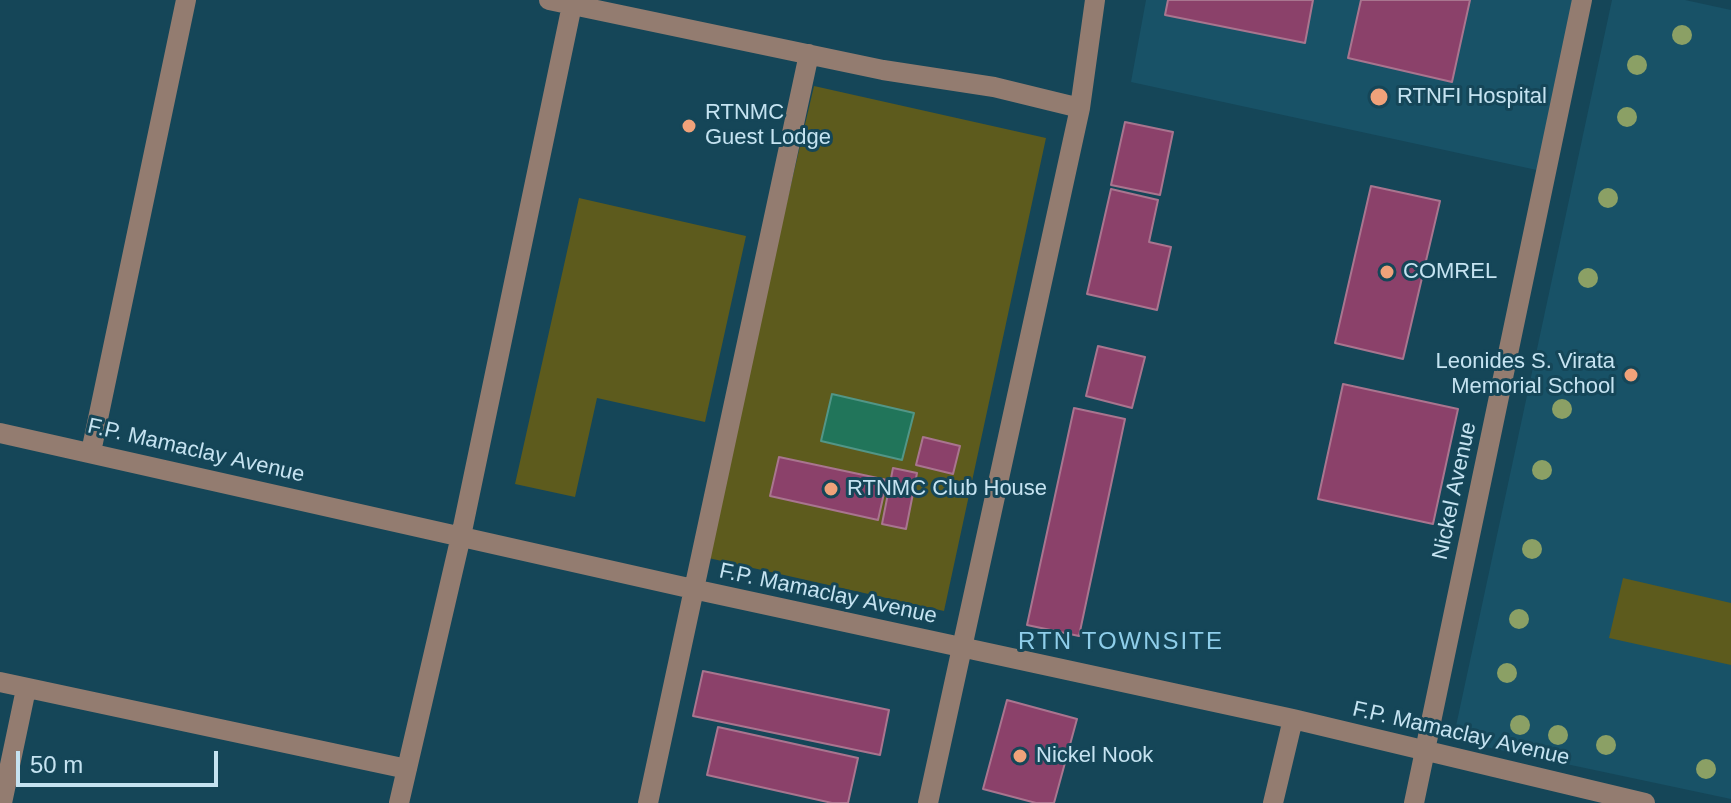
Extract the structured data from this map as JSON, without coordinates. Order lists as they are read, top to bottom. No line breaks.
{"streets":{"street":["F.P. Mamaclay Avenue","Nickel Avenue"]},"crossings":[["F.P. Mamaclay Avenue","Nickel Avenue"]],"districts":["RTN TOWNSITE"],"places":["RTNFI Hospital","RTNMC Guest Lodge","COMREL","Leonides S. Virata Memorial School","RTNMC Club House","Nickel Nook"],"scale_bar":"50 m"}
